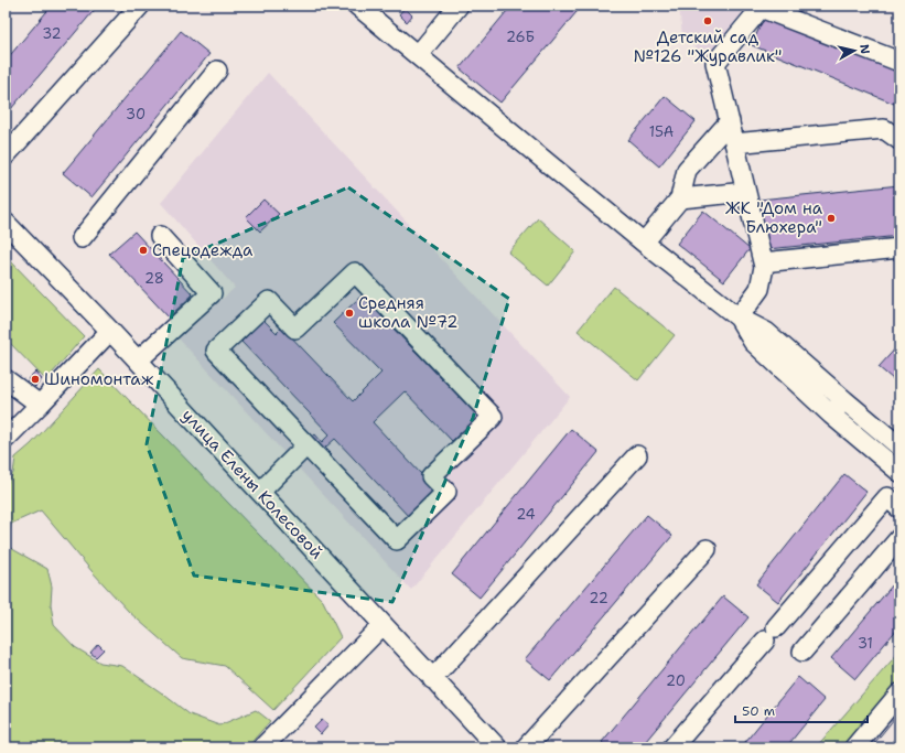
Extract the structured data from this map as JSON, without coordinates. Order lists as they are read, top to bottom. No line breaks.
{"streets":{"street":["улица Елены Колесовой"]},"places":["Детский сад №126 \"Журавлик\"","ЖК \"Дом на Блюхера\"","Спецодежда","Средняя школа №72","Шиномонтаж"],"house_numbers":["32","26Б","30","15А","28","24","22","31","20"],"scale_bar":"50 m","north":"right"}
